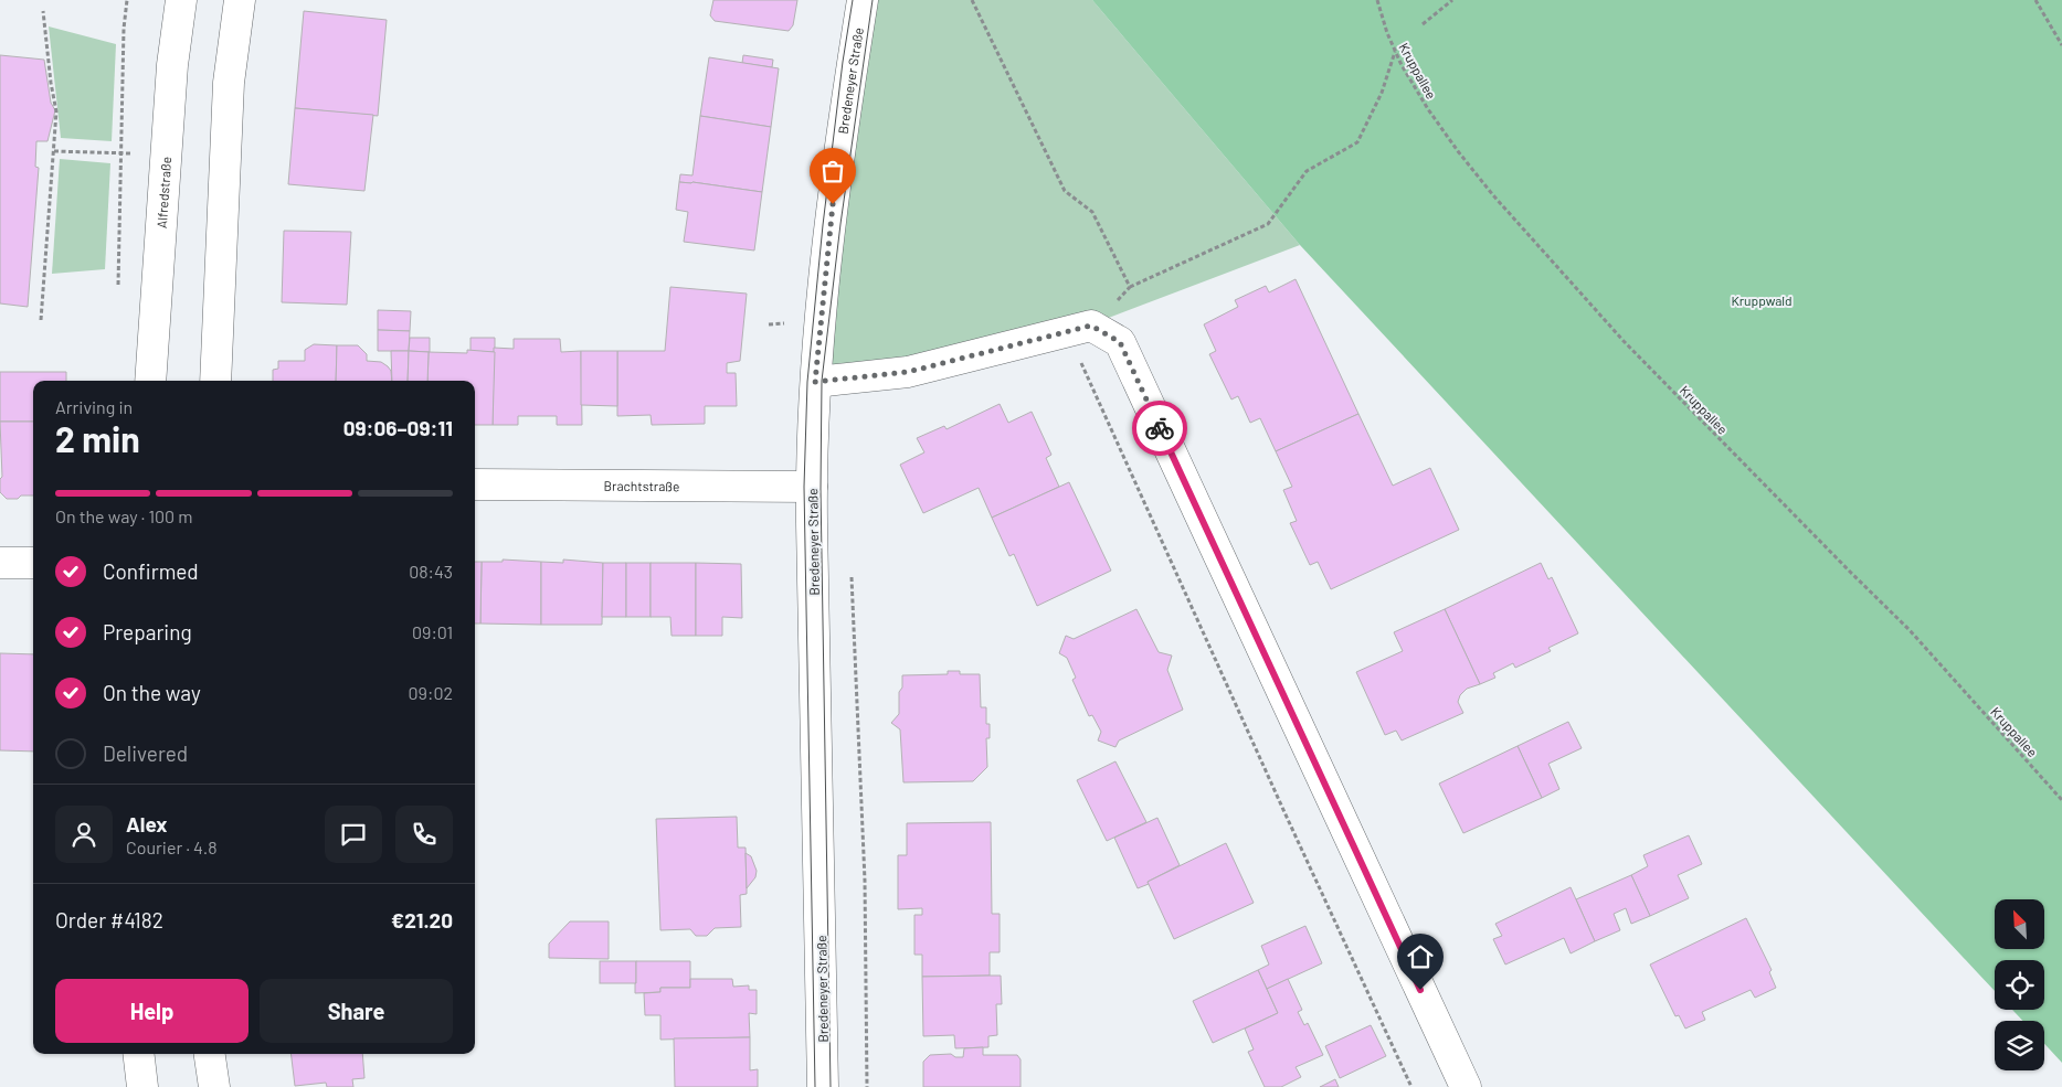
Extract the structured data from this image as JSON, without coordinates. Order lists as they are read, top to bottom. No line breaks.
{"streets":{"street":["Bredeneyer Straße","Alfredstraße","Brachtstraße"],"path":["Kruppallee"]},"crossings":[["Bredeneyer Straße","Brachtstraße"]],"parks":["Kruppwald"],"north":"top left","page":{"heading":["2 min","Arriving in","09:06–09:11"],"panel":["Alex","Courier · 4.8","Order #4182","€21.20"],"bar":"On the way · 100 m","list":[["Confirmed","08:43"],["Preparing","09:01"],["On the way","09:02"],"Delivered"],"buttons":["Help","Share"]}}
